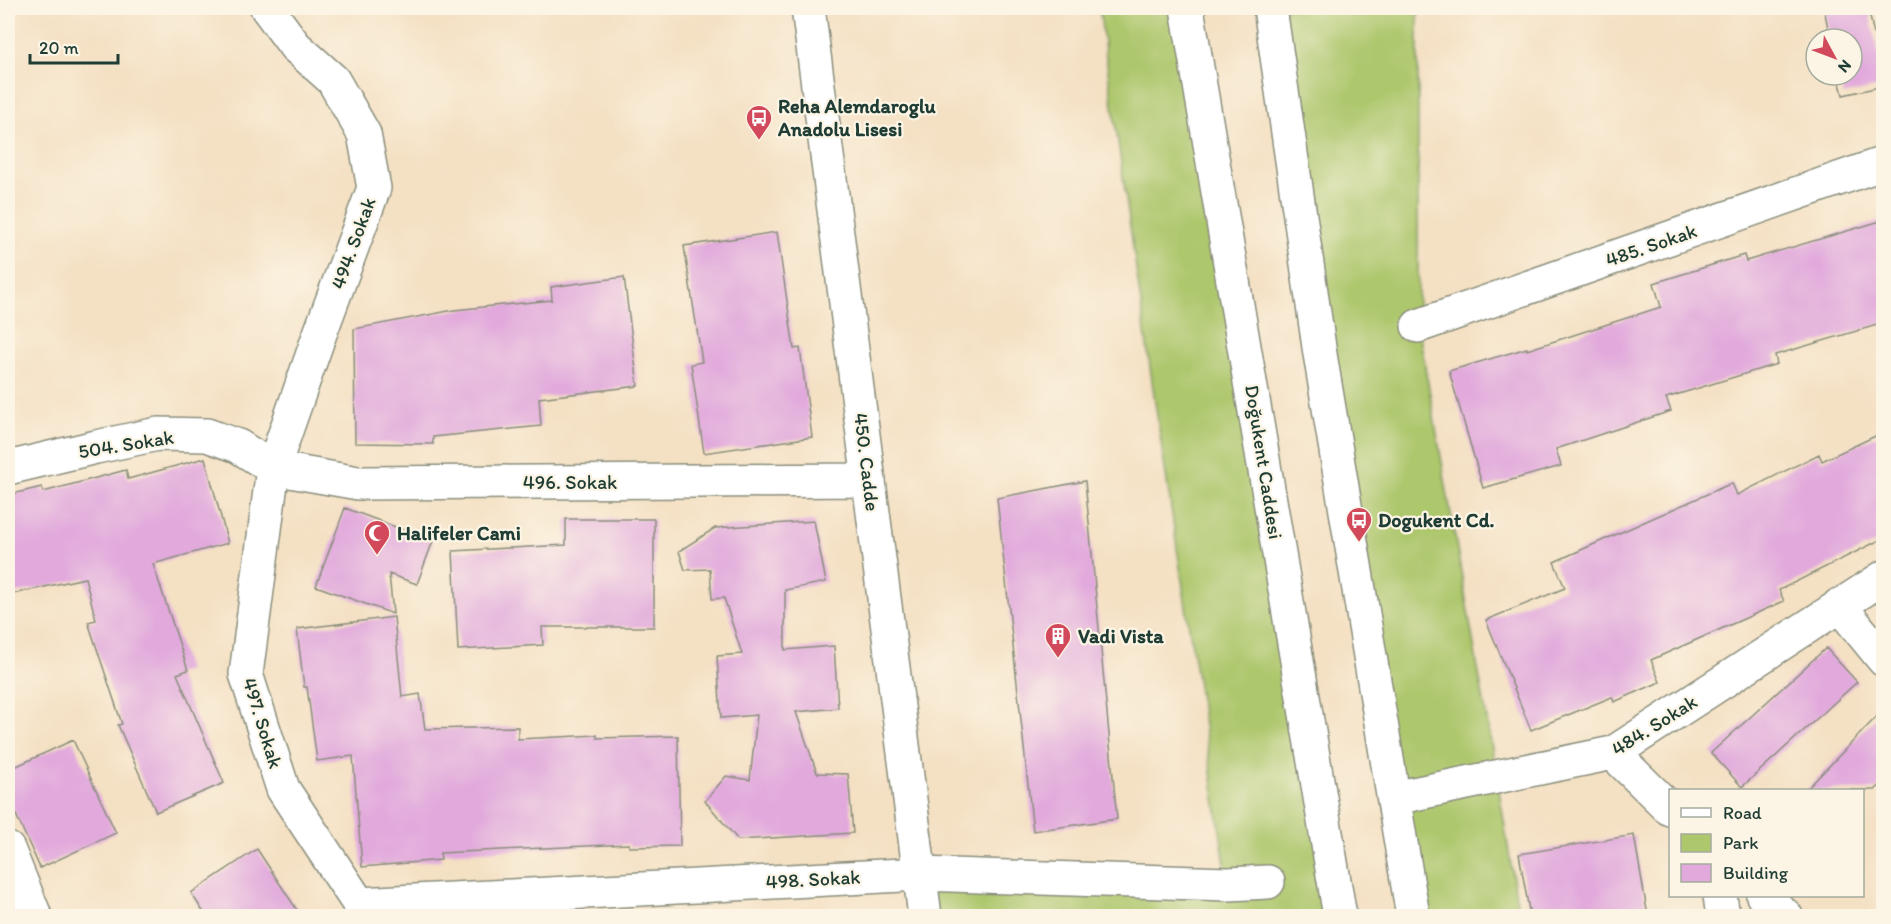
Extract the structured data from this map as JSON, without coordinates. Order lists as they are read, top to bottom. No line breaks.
{"streets":{"street":["494. Sokak","485. Sokak","504. Sokak","450. Cadde","Doğukent Caddesi","496. Sokak","497. Sokak","484. Sokak","498. Sokak"]},"crossings":[["494. Sokak","504. Sokak"],["494. Sokak","496. Sokak"],["494. Sokak","497. Sokak"],["504. Sokak","496. Sokak"],["504. Sokak","497. Sokak"],["450. Cadde","496. Sokak"],["450. Cadde","498. Sokak"],["496. Sokak","497. Sokak"],["497. Sokak","498. Sokak"]],"places":{"bus stop":["Reha Alemdaroglu Anadolu Lisesi","Dogukent Cd."],"mosque":["Halifeler Cami"],"building":["Vadi Vista"]},"legend":["Road","Park","Building"],"scale_bar":"20 m","north":"bottom right"}
